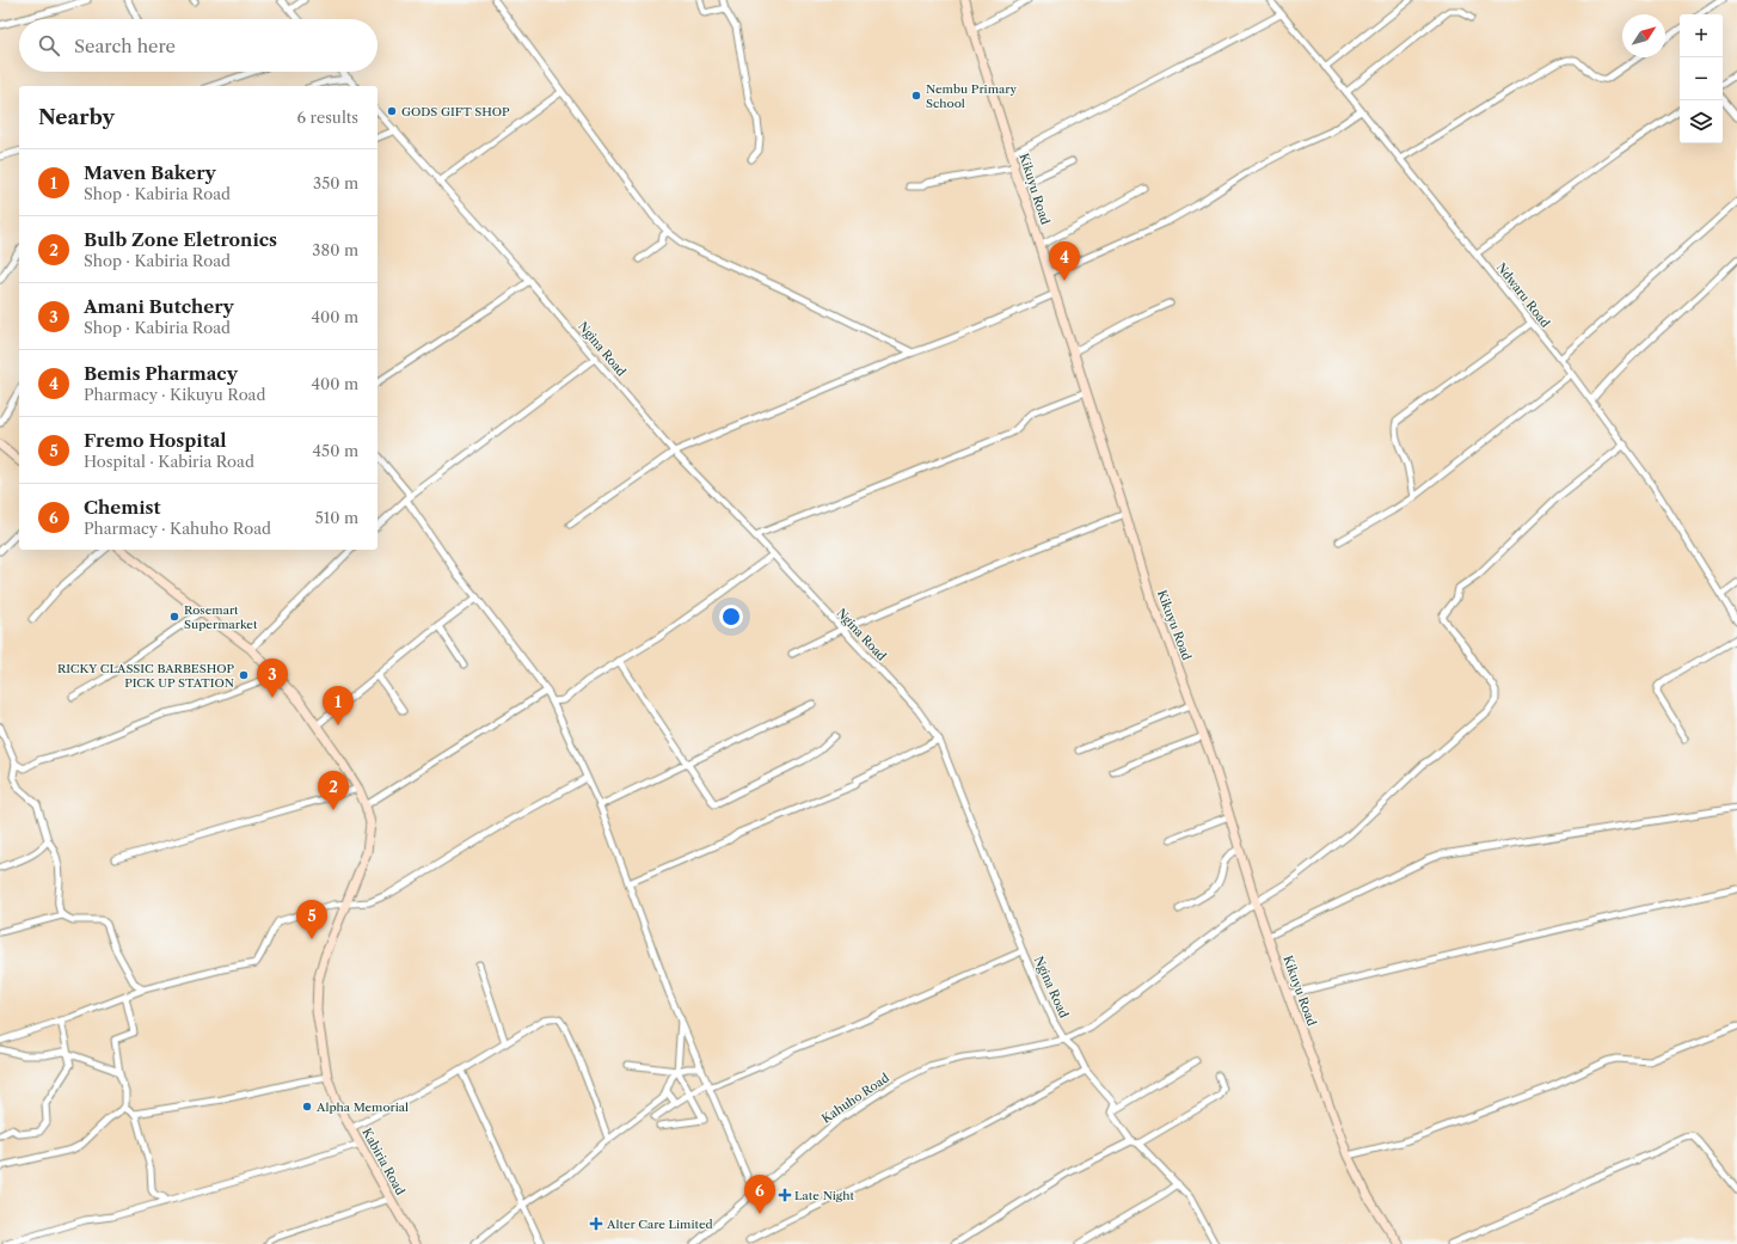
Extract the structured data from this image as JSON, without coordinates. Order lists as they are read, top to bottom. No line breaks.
{"streets":{"main road":["Kikuyu Road","Kabiria Road"],"street":["Ndwaru Road","Ngina Road","Kahuho Road"]},"crossings":[["Kikuyu Road","Kahuho Road"],["Ndwaru Road","Kahuho Road"],["Ngina Road","Kahuho Road"]],"places":{"other":["Nembu Primary School","GODS GIFT SHOP","Rosemart Supermarket","RICKY CLASSIC BARBESHOP PICK UP STATION","Alpha Memorial"],"health":["Late Night","Alter Care Limited"]},"north":"top right","page":{"map_buttons":["+","−"],"search":"Search here","heading":["Nearby","6 results"],"list":[{"mark":"1","name":"Maven Bakery","note":"Shop · Kabiria Road","value":"350 m"},{"mark":"2","name":"Bulb Zone Eletronics","note":"Shop · Kabiria Road","value":"380 m"},{"mark":"3","name":"Amani Butchery","note":"Shop · Kabiria Road","value":"400 m"},{"mark":"4","name":"Bemis Pharmacy","note":"Pharmacy · Kikuyu Road","value":"400 m"},{"mark":"5","name":"Fremo Hospital","note":"Hospital · Kabiria Road","value":"450 m"},{"mark":"6","name":"Chemist","note":"Pharmacy · Kahuho Road","value":"510 m"}],"pins":["4","3","1","2","5","6"]}}
